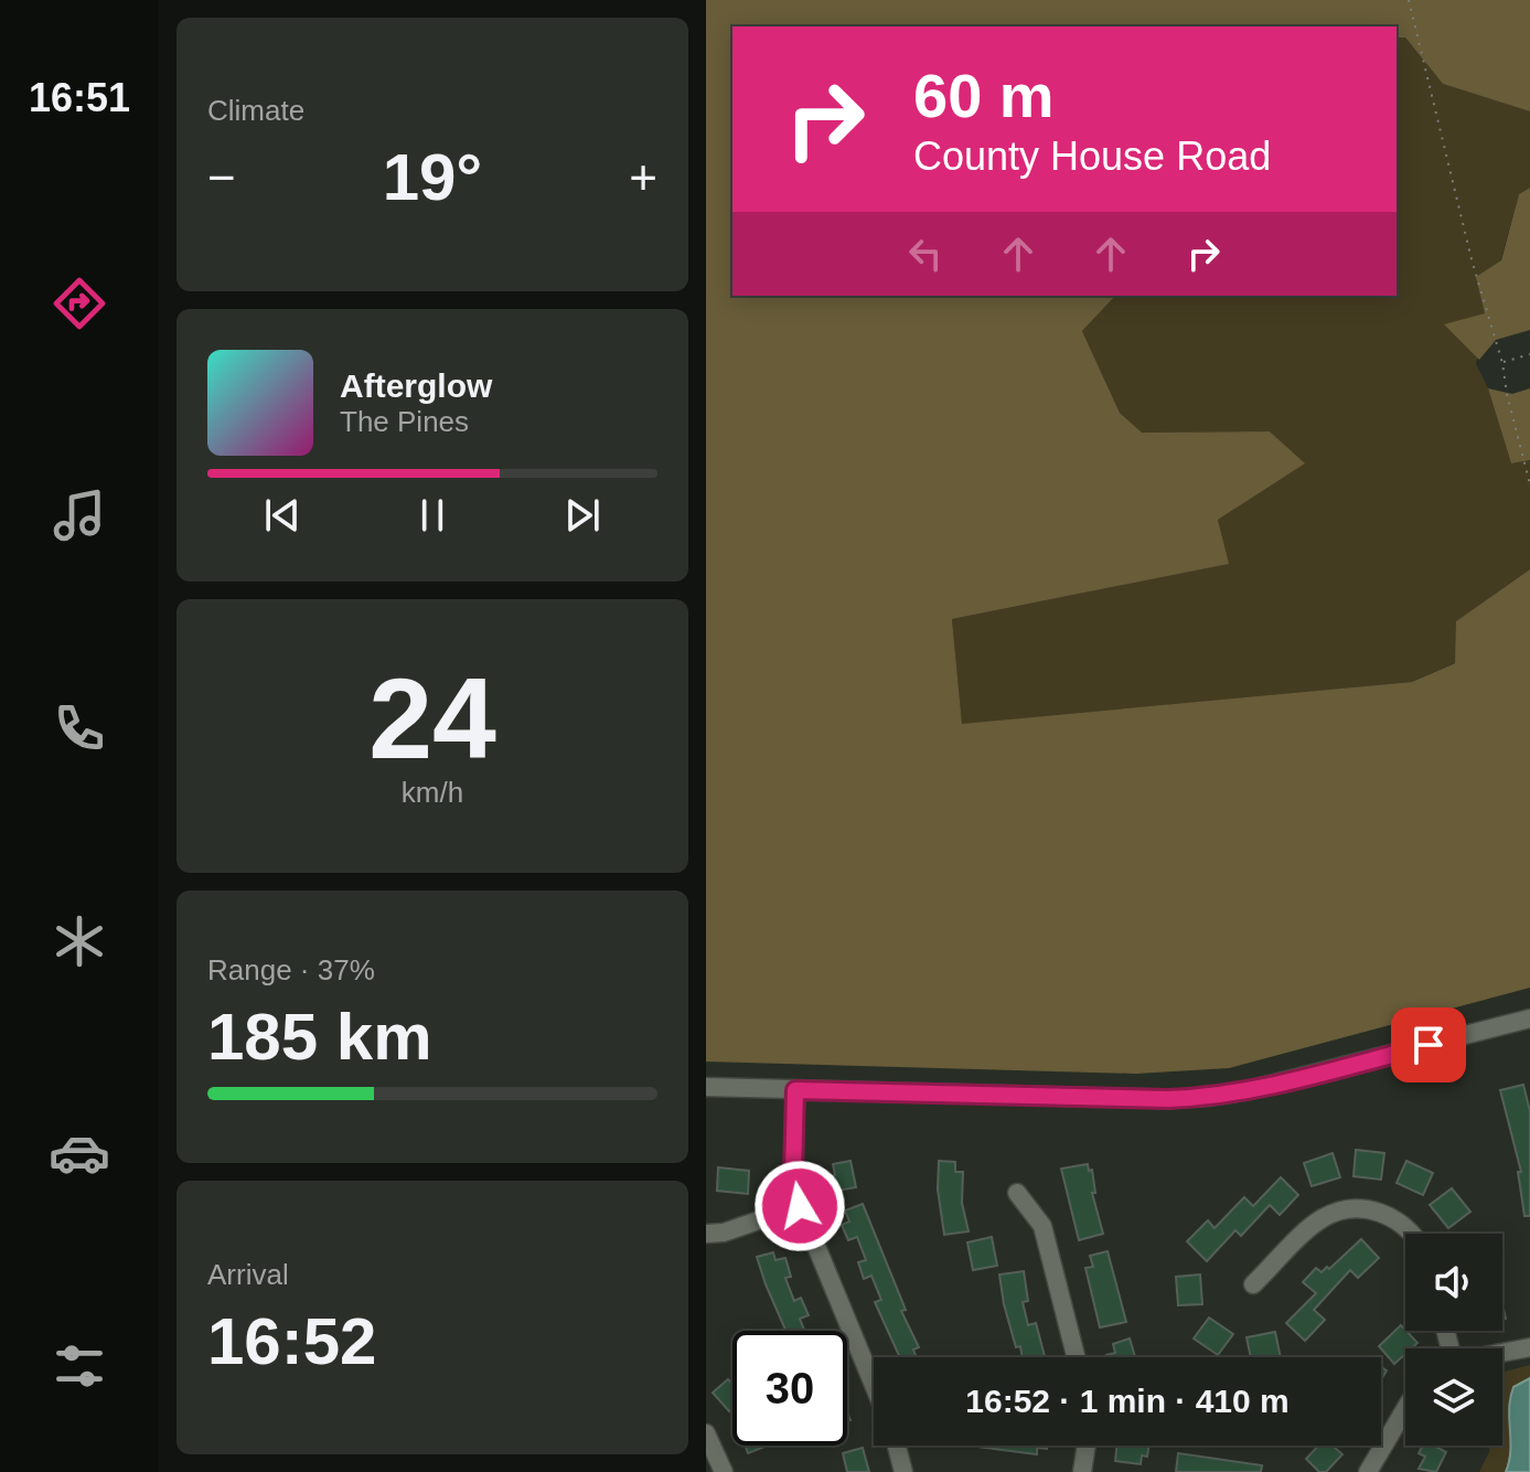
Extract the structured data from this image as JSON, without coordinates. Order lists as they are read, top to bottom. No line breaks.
{"page":{"tabs":"16:51","tile":["Climate",["24","km/h"],["Range · 37%","185 km"],["Arrival","16:52"]],"turn":["60 m","County House Road"],"heat":["−","19°","+"],"song":["Afterglow","The Pines"],"limit":"30","trip":"16:52 · 1 min · 410 m"}}
